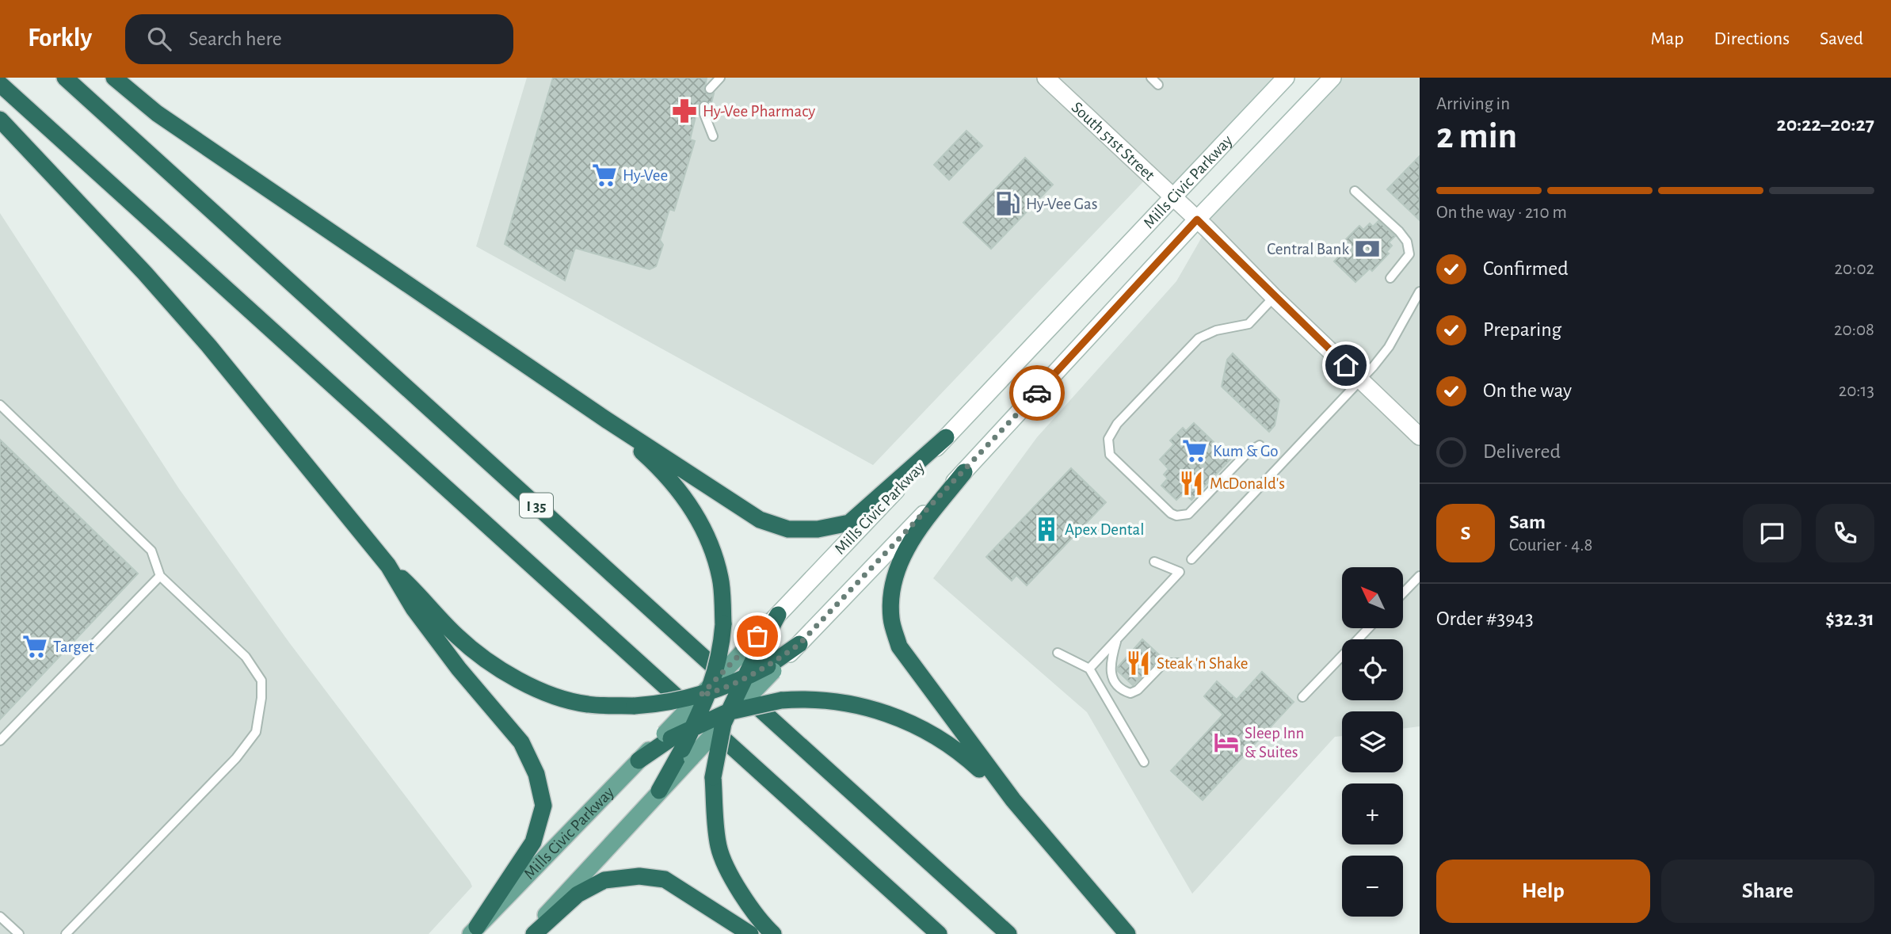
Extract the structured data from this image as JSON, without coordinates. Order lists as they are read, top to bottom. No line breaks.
{"streets":{"highway":["I 35"],"main road":["South 51st Street","Mills Civic Parkway"]},"crossings":[["South 51st Street","Mills Civic Parkway"]],"places":{"pharmacy":["Hy-Vee Pharmacy"],"supermarket":["Hy-Vee","Kum & Go","Target"],"fuel station":["Hy-Vee Gas"],"bank":["Central Bank"],"restaurant":["McDonald's","Steak 'n Shake"],"building":["Apex Dental"],"hotel":["Sleep Inn & Suites"]},"north":"top left","page":{"header":"Forkly","search":"Search here","nav":["Map","Directions","Saved"],"heading":["2 min","Arriving in","20:22–20:27"],"panel":["Sam","Courier · 4.8","Order #3943","$32.31"],"bar":"On the way · 210 m","list":[["Confirmed","20:02"],["Preparing","20:08"],["On the way","20:13"],"Delivered"],"round":"S","map_buttons":["+","−"],"buttons":["Help","Share"]}}
